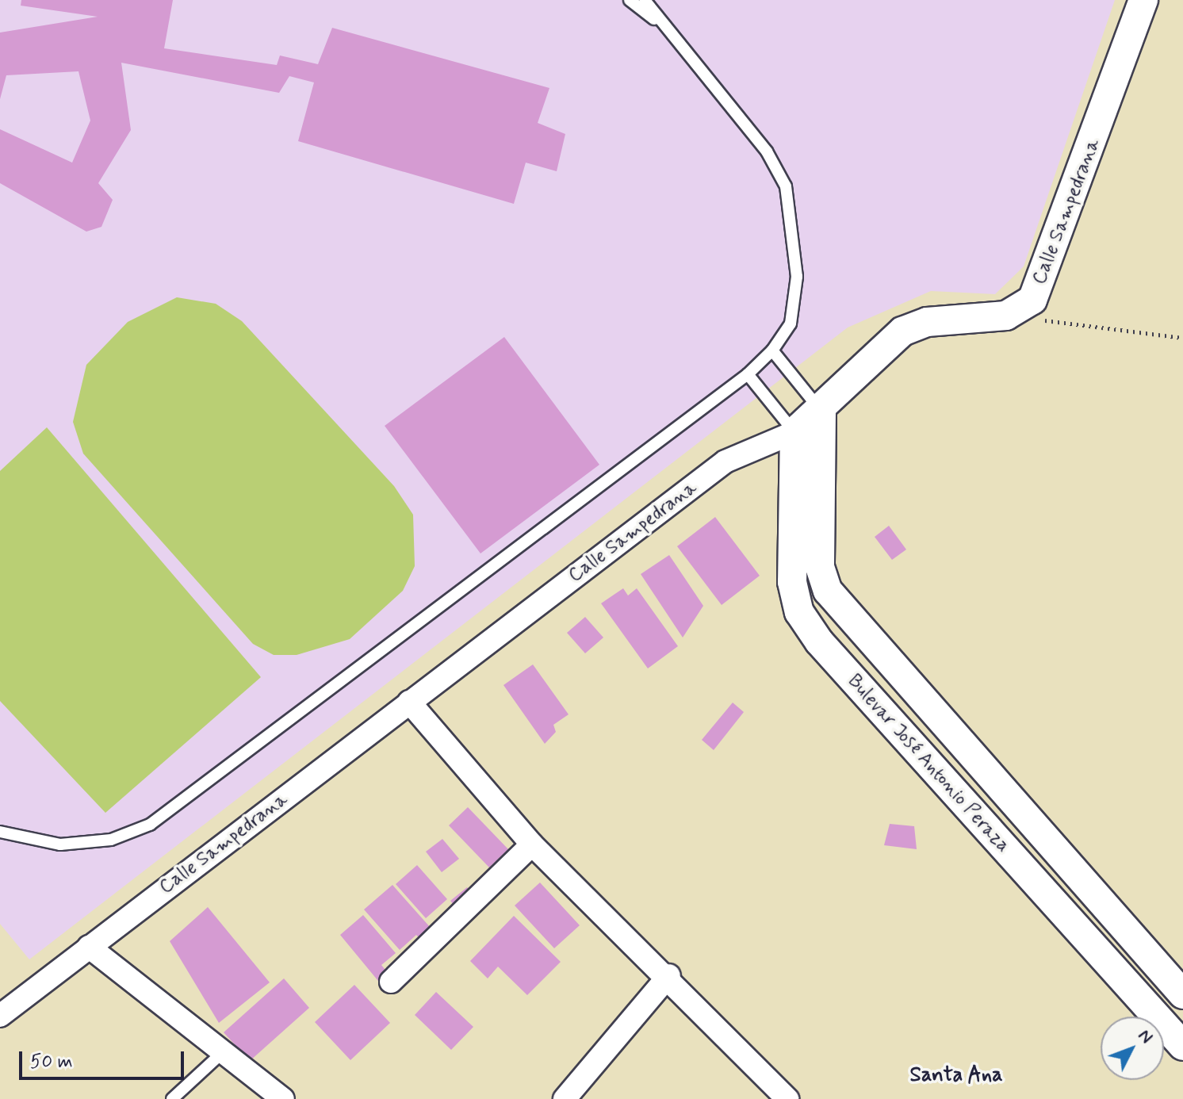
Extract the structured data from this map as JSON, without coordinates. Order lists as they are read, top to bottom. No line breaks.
{"streets":{"street":["Calle Sampedrana","Bulevar José Antonio Peraza"]},"crossings":[["Calle Sampedrana","Bulevar José Antonio Peraza"]],"districts":["Santa Ana"],"scale_bar":"50 m","north":"top right"}
